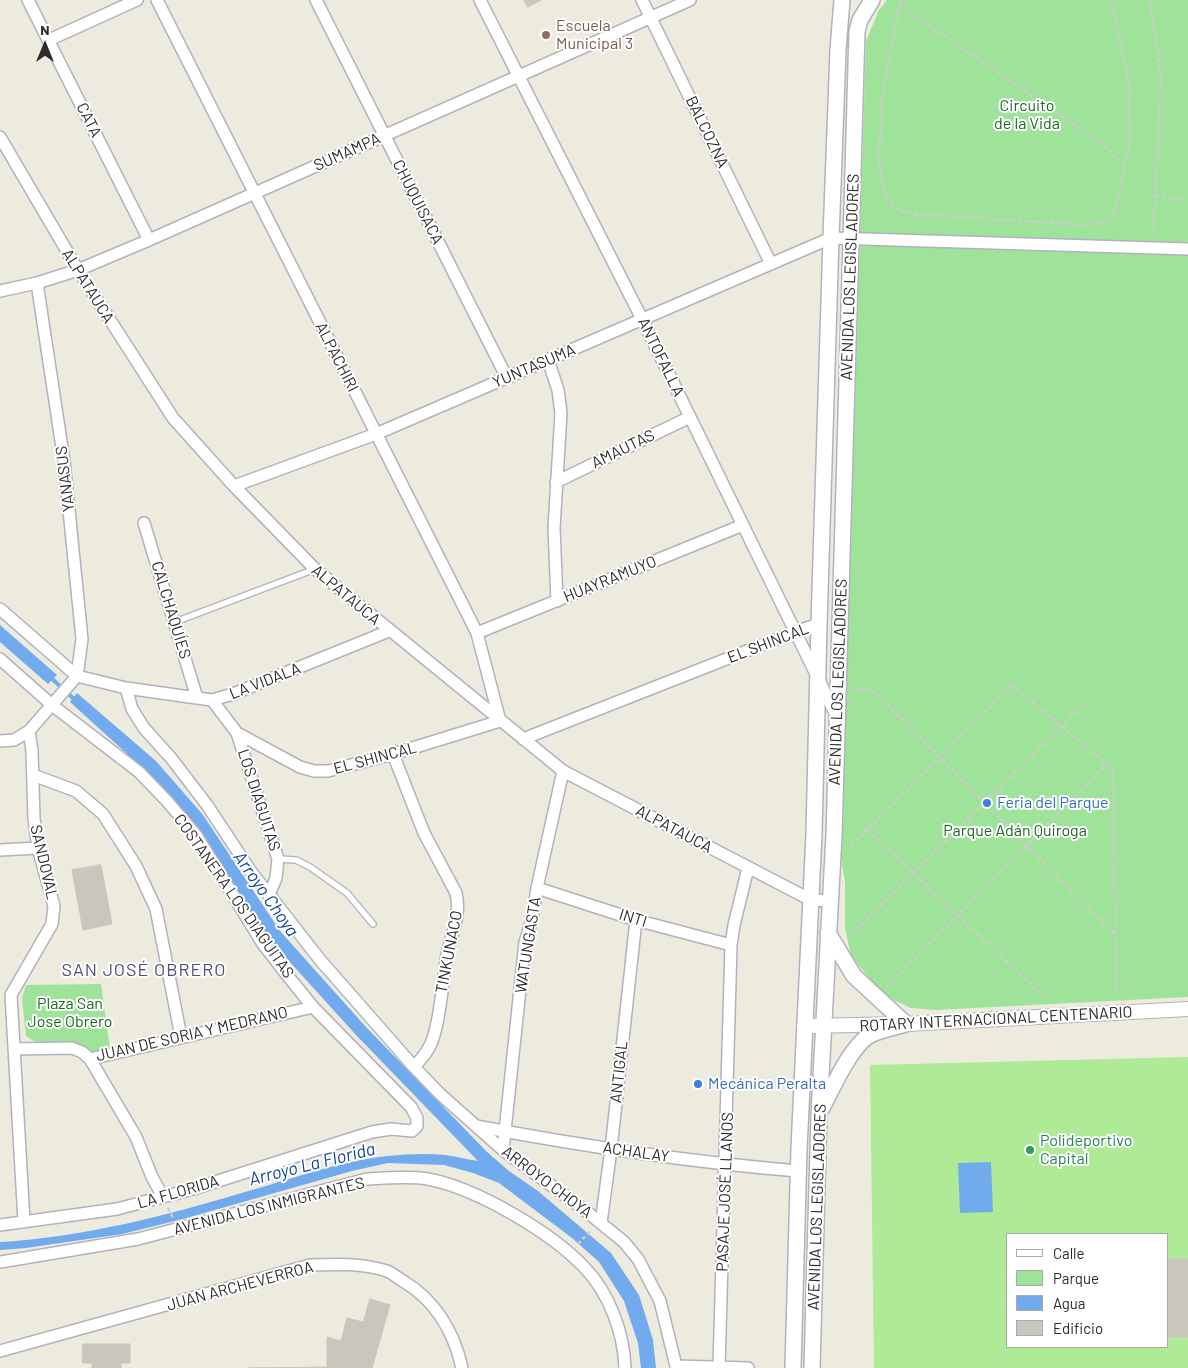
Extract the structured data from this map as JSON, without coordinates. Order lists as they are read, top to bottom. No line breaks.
{"streets":{"main road":["AVENIDA LOS LEGISLADORES"],"street":["CATA","BALCOZNA","SUMAMPA","CHUQUISACA","ALPATAUCA","ALPACHIRI","ANTOFALLA","YUNTASUMA","AMAUTAS","YANASUS","HUAYRAMUYO","CALCHAQUÍES","EL SHINCAL","LA VIDALA","LOS DIAGUITAS","SANDOVAL","COSTANERA LOS DIAGUITAS","INTI","WATUNGASTA","TINKUNACO","ROTARY INTERNACIONAL CENTENARIO","JUAN DE SORIA Y MEDRANO","ANTIGAL","ACHALAY","ARROYO CHOYA","LA FLORIDA","PASAJE JOSÉ LLANOS","AVENIDA LOS INMIGRANTES","JUAN ARCHEVERROA"]},"crossings":[["CATA","SUMAMPA"],["BALCOZNA","SUMAMPA"],["BALCOZNA","YUNTASUMA"],["SUMAMPA","CHUQUISACA"],["SUMAMPA","ALPATAUCA"],["SUMAMPA","ALPACHIRI"],["SUMAMPA","ANTOFALLA"],["SUMAMPA","YANASUS"],["CHUQUISACA","YUNTASUMA"],["AVENIDA LOS LEGISLADORES","ALPATAUCA"],["AVENIDA LOS LEGISLADORES","ANTOFALLA"],["AVENIDA LOS LEGISLADORES","YUNTASUMA"],["AVENIDA LOS LEGISLADORES","EL SHINCAL"],["AVENIDA LOS LEGISLADORES","ROTARY INTERNACIONAL CENTENARIO"],["AVENIDA LOS LEGISLADORES","ACHALAY"],["ALPATAUCA","ALPACHIRI"],["ALPATAUCA","YUNTASUMA"],["ALPATAUCA","EL SHINCAL"],["ALPATAUCA","LA VIDALA"],["ALPATAUCA","WATUNGASTA"],["ALPATAUCA","PASAJE JOSÉ LLANOS"],["ALPACHIRI","YUNTASUMA"],["ALPACHIRI","HUAYRAMUYO"],["ALPACHIRI","EL SHINCAL"],["ANTOFALLA","YUNTASUMA"],["ANTOFALLA","AMAUTAS"],["ANTOFALLA","HUAYRAMUYO"],["ANTOFALLA","EL SHINCAL"],["YANASUS","LA VIDALA"],["CALCHAQUÍES","LA VIDALA"],["EL SHINCAL","LA VIDALA"],["EL SHINCAL","LOS DIAGUITAS"],["EL SHINCAL","TINKUNACO"],["LA VIDALA","ARROYO CHOYA"],["LOS DIAGUITAS","ARROYO CHOYA"],["SANDOVAL","JUAN DE SORIA Y MEDRANO"],["SANDOVAL","LA FLORIDA"],["COSTANERA LOS DIAGUITAS","JUAN DE SORIA Y MEDRANO"],["COSTANERA LOS DIAGUITAS","LA FLORIDA"],["INTI","WATUNGASTA"],["INTI","ANTIGAL"],["INTI","PASAJE JOSÉ LLANOS"],["WATUNGASTA","ACHALAY"],["WATUNGASTA","ARROYO CHOYA"],["TINKUNACO","ARROYO CHOYA"],["ANTIGAL","ACHALAY"],["ANTIGAL","ARROYO CHOYA"],["ACHALAY","ARROYO CHOYA"],["ACHALAY","PASAJE JOSÉ LLANOS"],["ARROYO CHOYA","PASAJE JOSÉ LLANOS"]],"districts":["SAN JOSÉ OBRERO"],"water":["Arroyo Choya","Arroyo La Florida"],"parks":["Circuito de la Vida","Parque Adán Quiroga","Plaza San Jose Obrero"],"places":["Escuela Municipal 3","Feria del Parque","Mecánica Peralta","Polideportivo Capital"],"legend":["Calle","Parque","Agua","Edificio"],"north":"top"}
